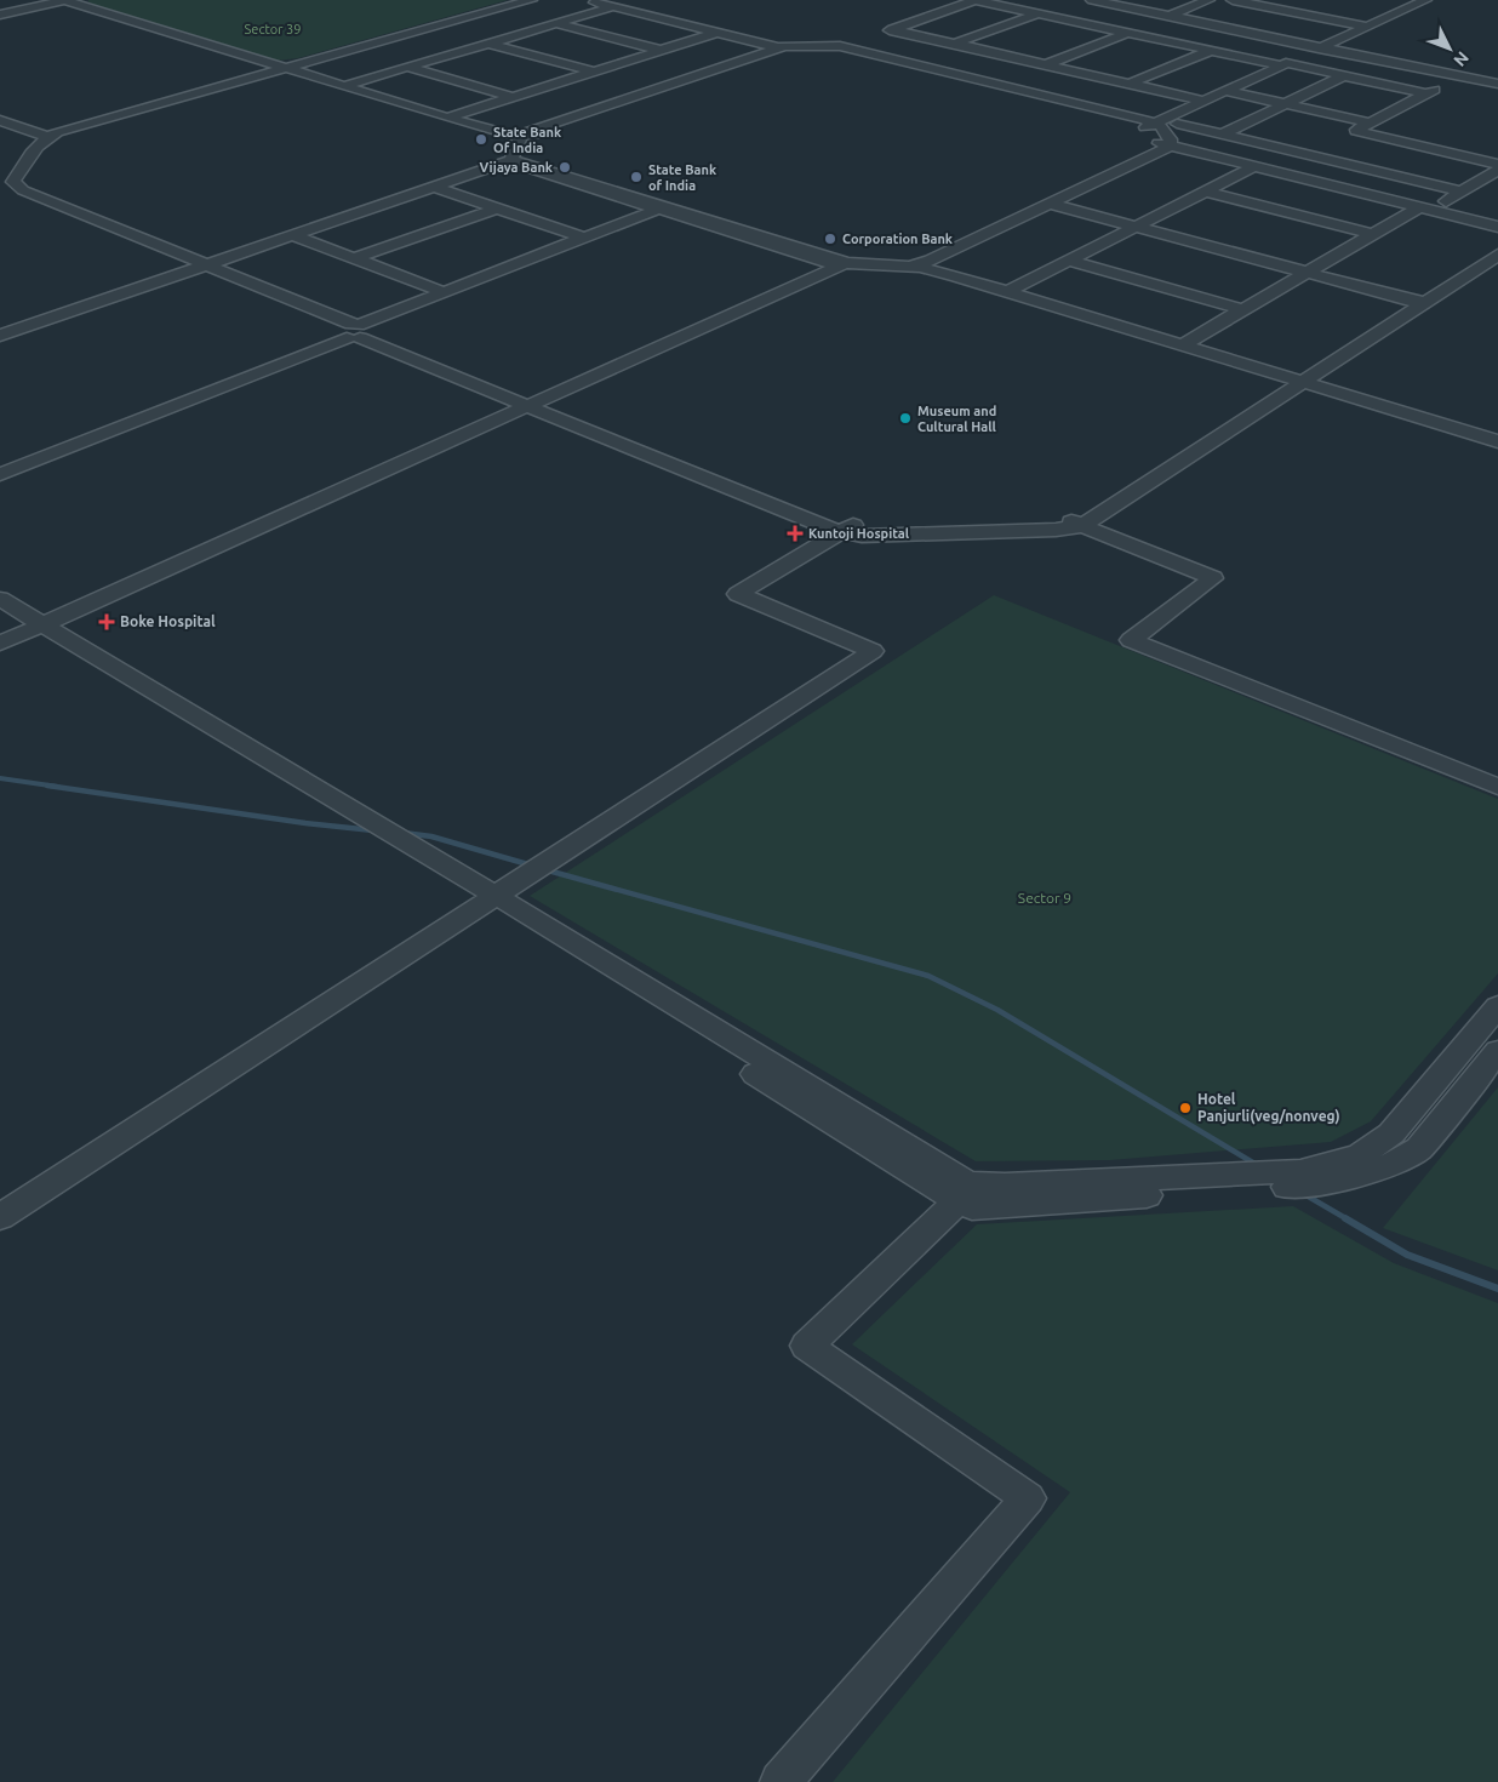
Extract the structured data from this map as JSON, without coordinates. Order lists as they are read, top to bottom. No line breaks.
{"parks":["Sector 39","Sector 9"],"places":{"other":["State Bank Of India","Vijaya Bank","State Bank of India","Corporation Bank","Museum and Cultural Hall","Hotel Panjurli(veg/nonveg)"],"health":["Kuntoji Hospital","Boke Hospital"]},"north":"bottom right"}
